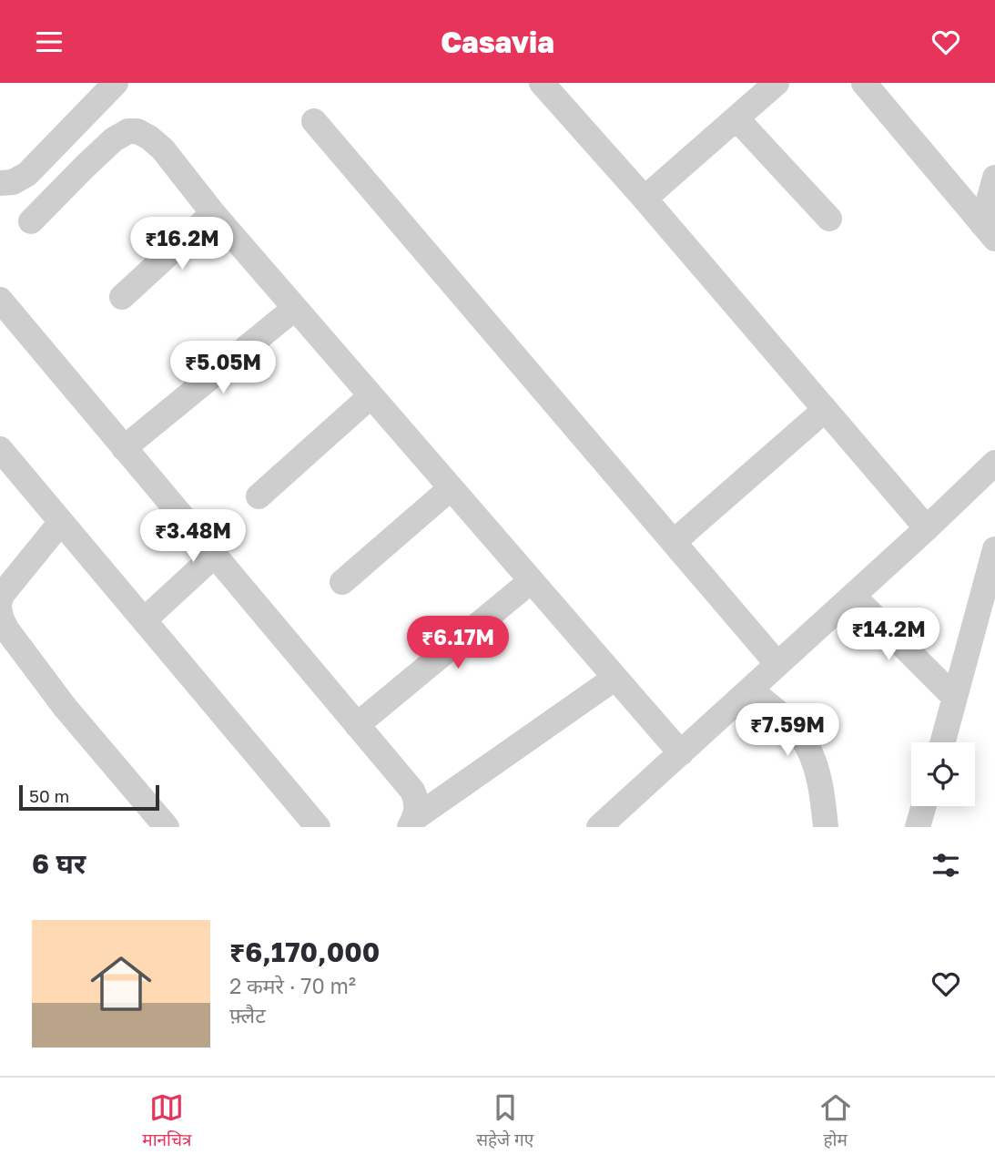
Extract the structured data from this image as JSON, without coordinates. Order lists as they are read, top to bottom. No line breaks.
{"scale_bar":"50 m","page":{"header":"Casavia","price":["₹16.2M","₹5.05M","₹3.48M","₹14.2M","₹6.17M","₹7.59M"],"scale":"50 m","heading":"6 घर","list":[{"name":"₹6,170,000","note":"2 कमरे · 70 m² · फ़्लैट"}],"tabs":["मानचित्र","सहेजे गए","होम"]}}
